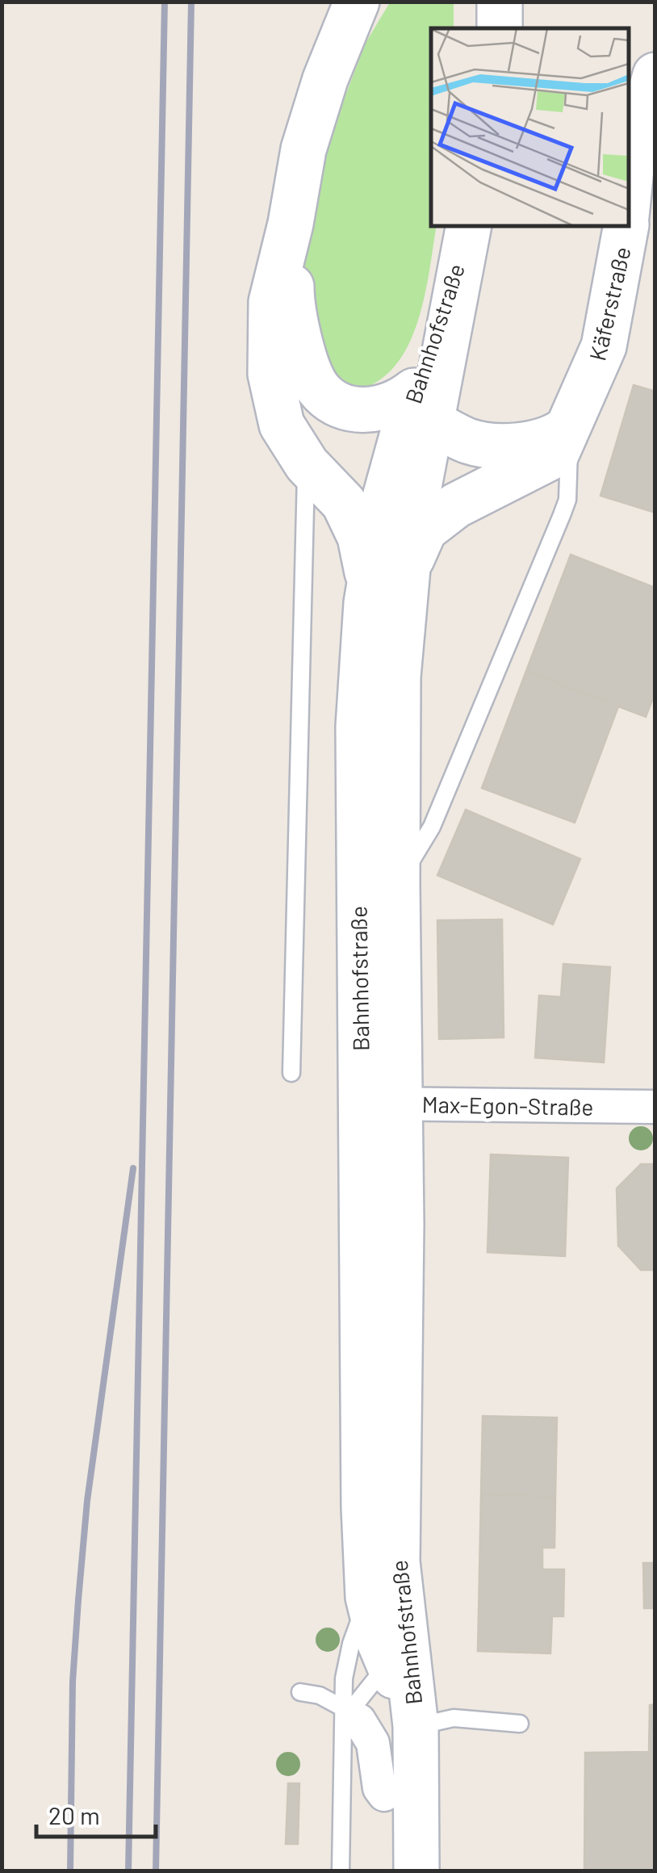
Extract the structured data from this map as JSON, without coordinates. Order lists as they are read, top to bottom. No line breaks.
{"streets":{"main road":["Käferstraße","Bahnhofstraße"],"street":["Max-Egon-Straße"]},"crossings":[["Käferstraße","Bahnhofstraße"],["Bahnhofstraße","Max-Egon-Straße"]],"scale_bar":"20 m"}
